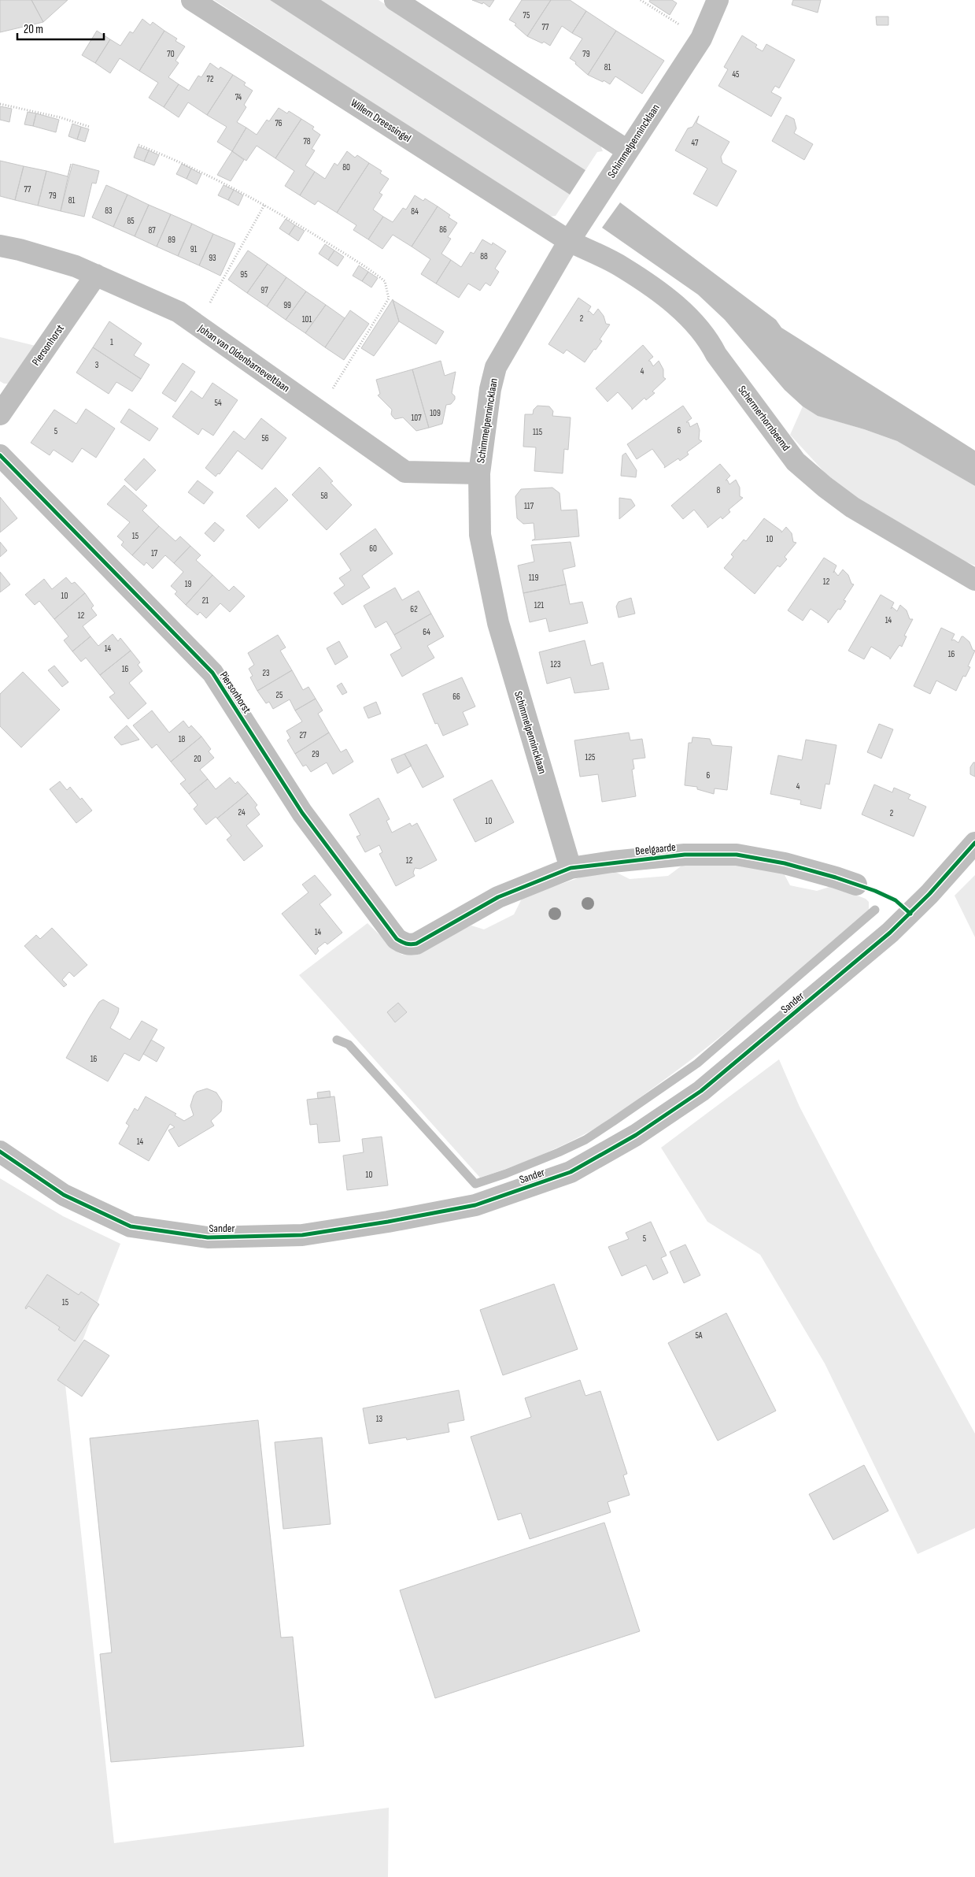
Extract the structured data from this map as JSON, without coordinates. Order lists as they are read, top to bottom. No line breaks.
{"streets":{"street":["Willem Dreessingel","Schimmelpennincklaan","Piersonhorst","Johan van Oldenbarneveltlaan","Schermerhornbeemd","Beelgaarde","Sander"]},"crossings":[["Willem Dreessingel","Schimmelpennincklaan"],["Willem Dreessingel","Schermerhornbeemd"],["Schimmelpennincklaan","Johan van Oldenbarneveltlaan"],["Schimmelpennincklaan","Schermerhornbeemd"],["Schimmelpennincklaan","Beelgaarde"],["Piersonhorst","Johan van Oldenbarneveltlaan"],["Piersonhorst","Beelgaarde"]],"house_numbers":["75","77","70","79","81","45","72","74","76","78","47","80","77","79","81","83","84","85","86","87","89","91","88","93","95","97","99","2","101","1","3","4","54","109","107","6","5","115","56","8","58","117","15","10","60","17","119","12","19","10","21","121","62","12","14","64","14","16","123","16","23","25","66","27","18","29","125","20","6","4","24","2","10","12","14","16","14","10","5","15","5A","13"],"scale_bar":"20 m"}
